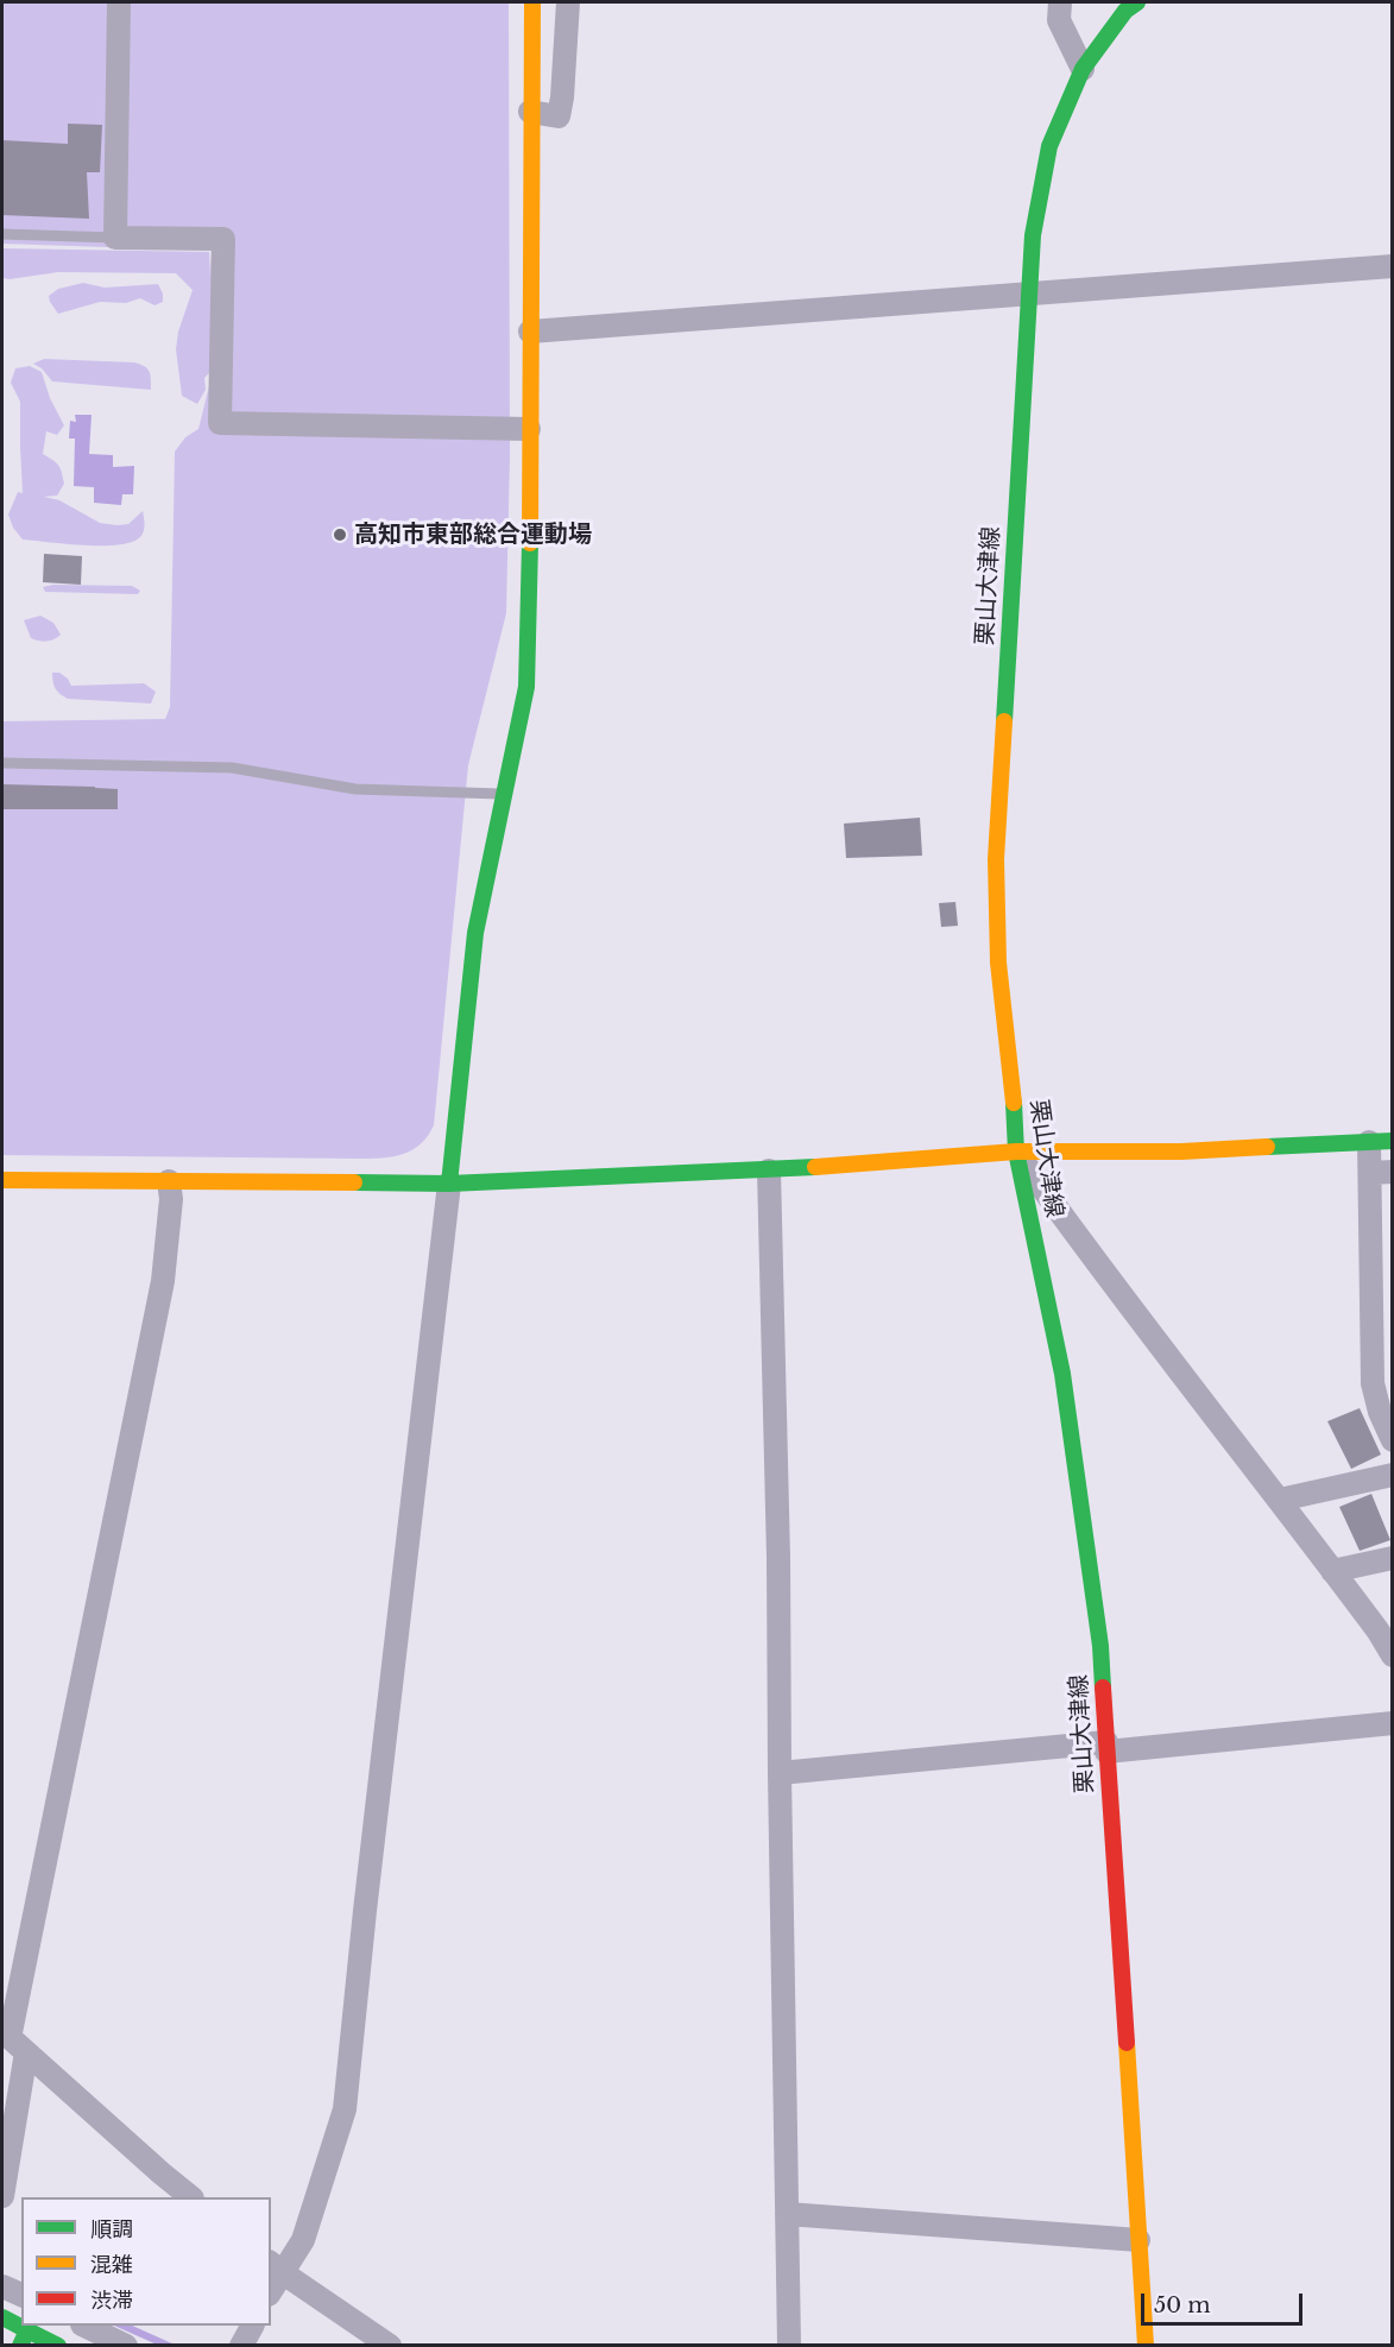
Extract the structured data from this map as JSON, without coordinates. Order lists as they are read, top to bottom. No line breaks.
{"streets":{"street":["栗山大津線"]},"places":["高知市東部総合運動場"],"legend":["順調","混雑","渋滞"],"scale_bar":"50 m"}
